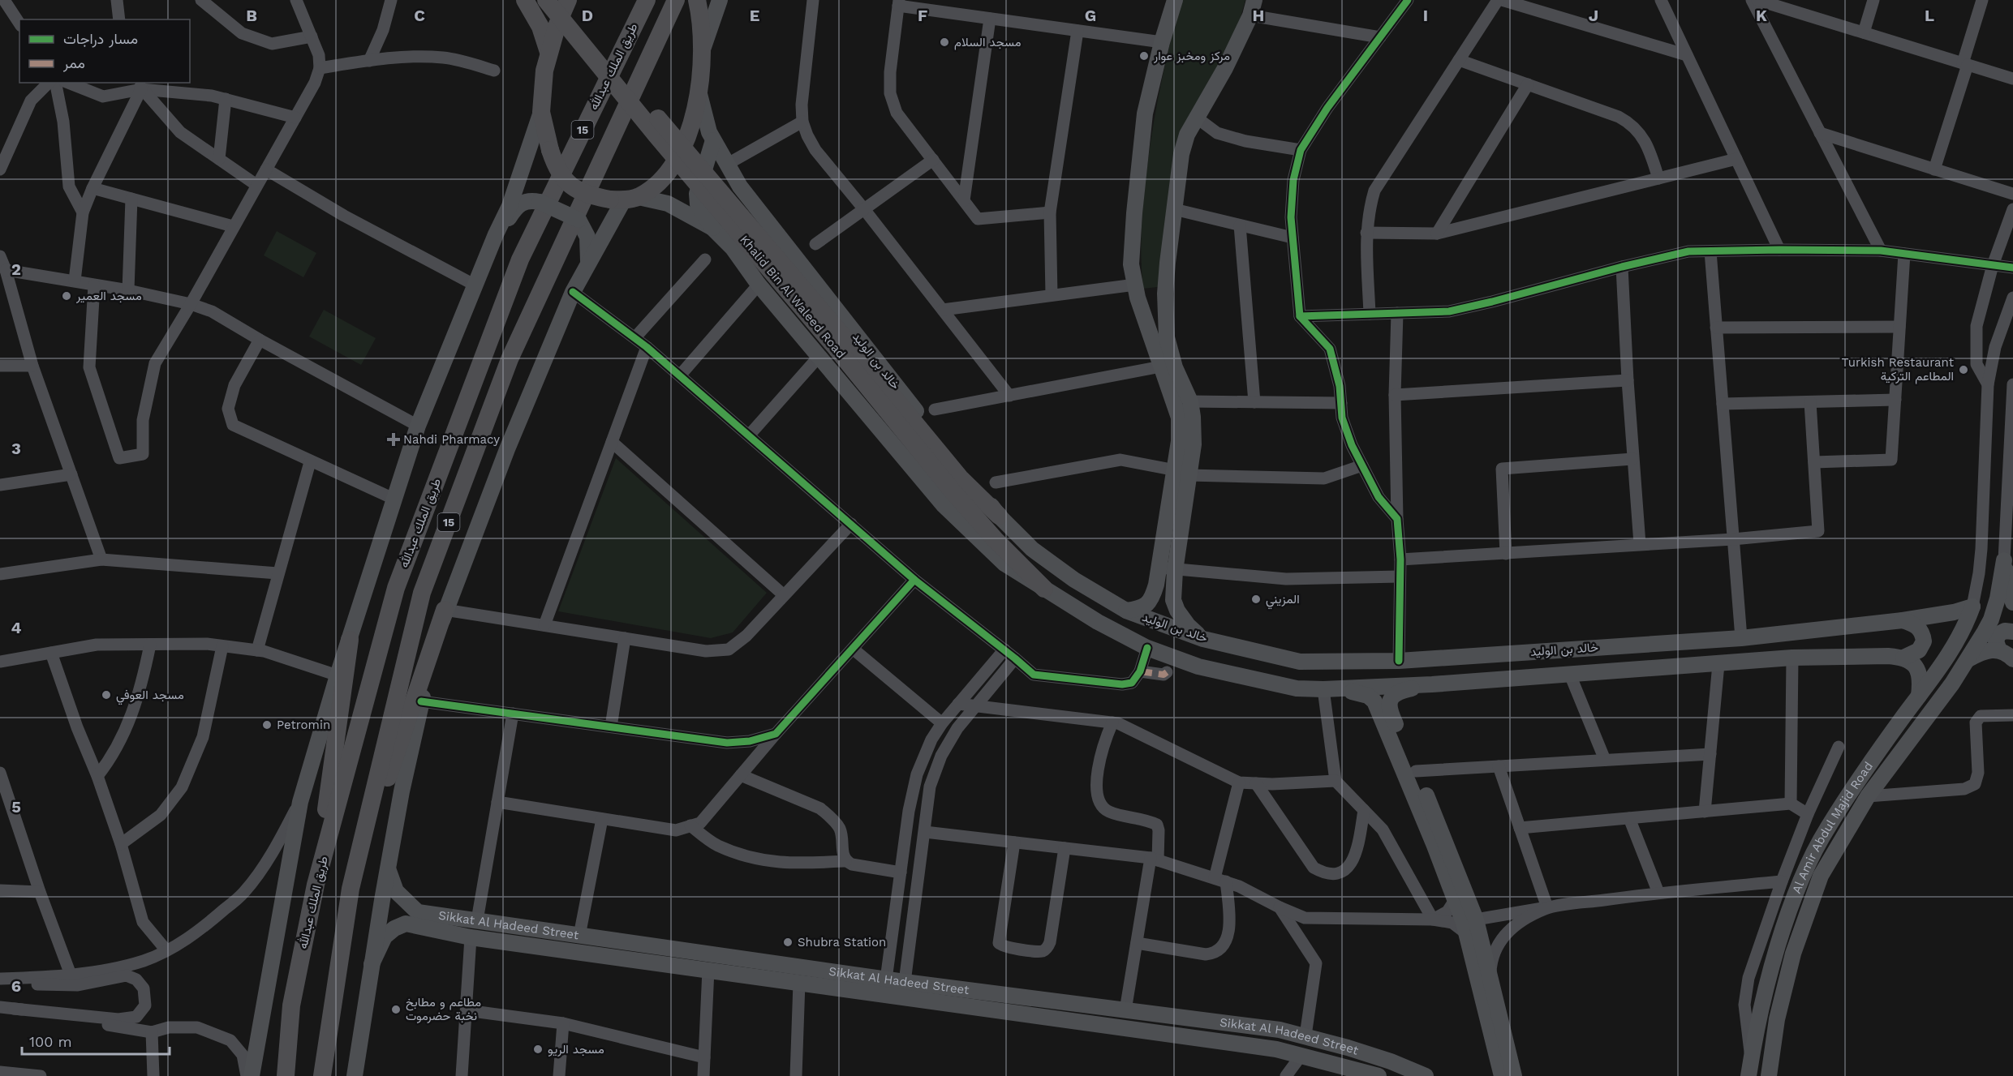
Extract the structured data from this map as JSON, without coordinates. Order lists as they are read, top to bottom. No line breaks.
{"streets":{"highway":["طريق الملك عبدالله","15","Khalid Bin Al Waleed Road","خالد بن الوليد"],"main road":["Al Amir Abdul Majid Road","Sikkat Al Hadeed Street"]},"crossings":[["Khalid Bin Al Waleed Road","خالد بن الوليد"],["خالد بن الوليد","Al Amir Abdul Majid Road"]],"places":{"other":["مسجد السلام","مركز ومخبز عوار","مسجد العمير","Turkish Restaurant المطاعم التركية","المزيني","مسجد العوفي","Petromin","Shubra Station","مطاعم و مطابخ نخبة حضرموت","مسجد الريو"],"health":["Nahdi Pharmacy"]},"legend":["مسار دراجات","ممر"],"scale_bar":"100 m","grid":{"columns":["B","C","D","E","F","G","H","I","J","K","L"],"rows":["2","3","4","5","6"]}}
